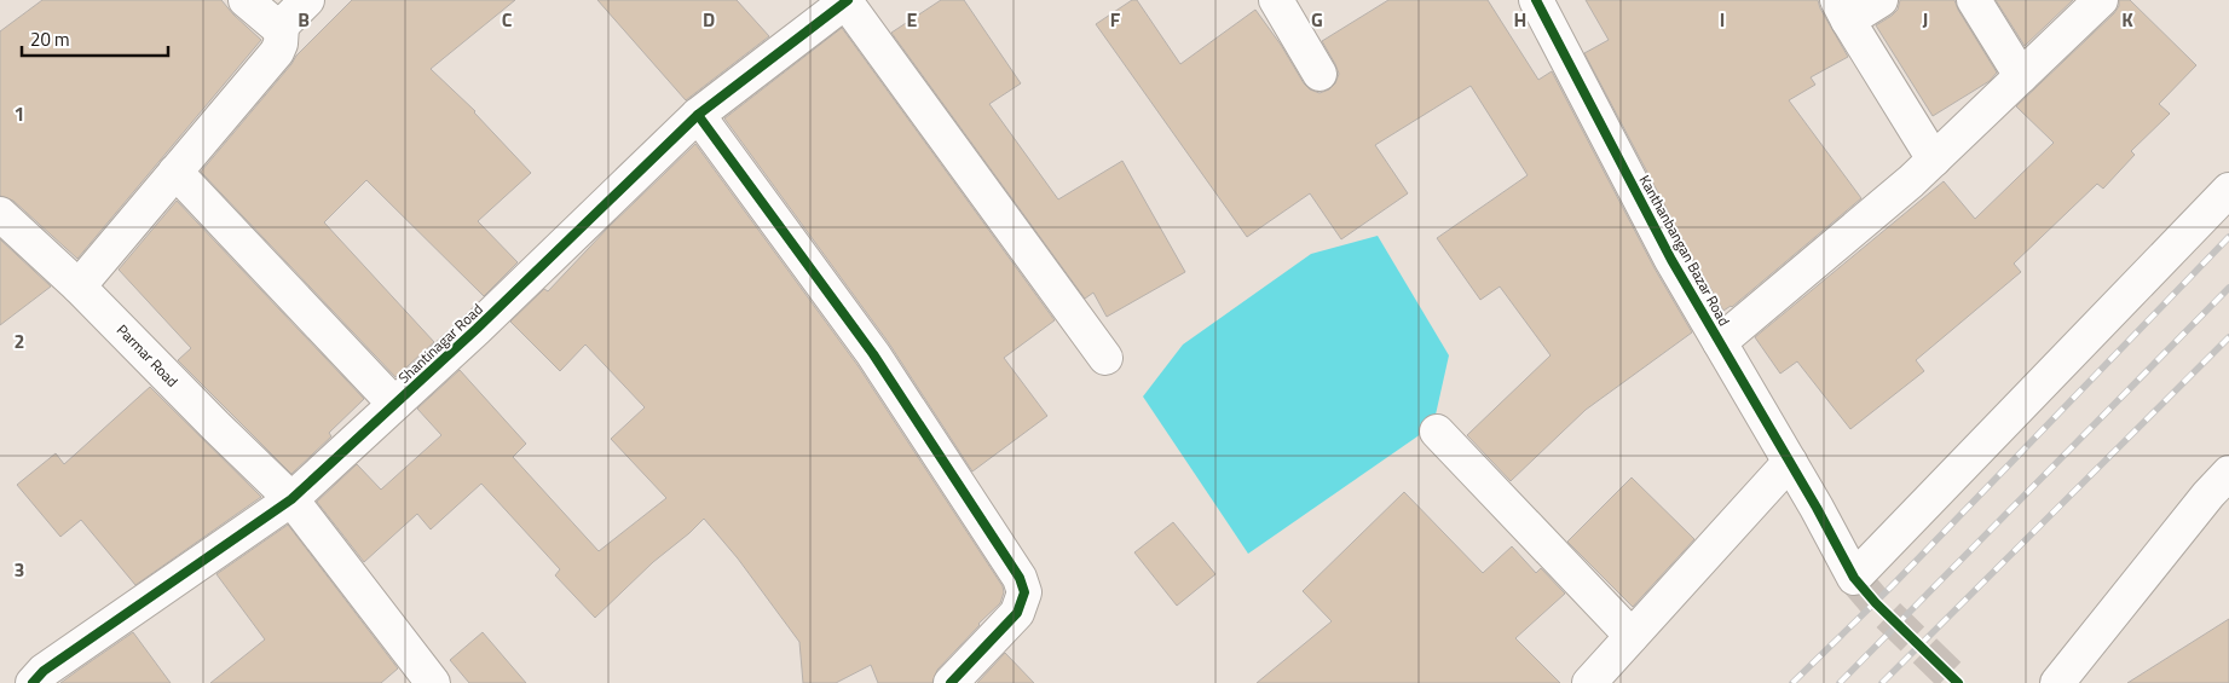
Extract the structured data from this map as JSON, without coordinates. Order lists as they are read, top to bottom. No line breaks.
{"streets":{"street":["Kanthanbangan Bazar Road","Shantinagar Road","Parmar Road"]},"crossings":[["Shantinagar Road","Parmar Road"]],"scale_bar":"20 m","grid":{"columns":["B","C","D","E","F","G","H","I","J","K"],"rows":["1","2","3"]}}
